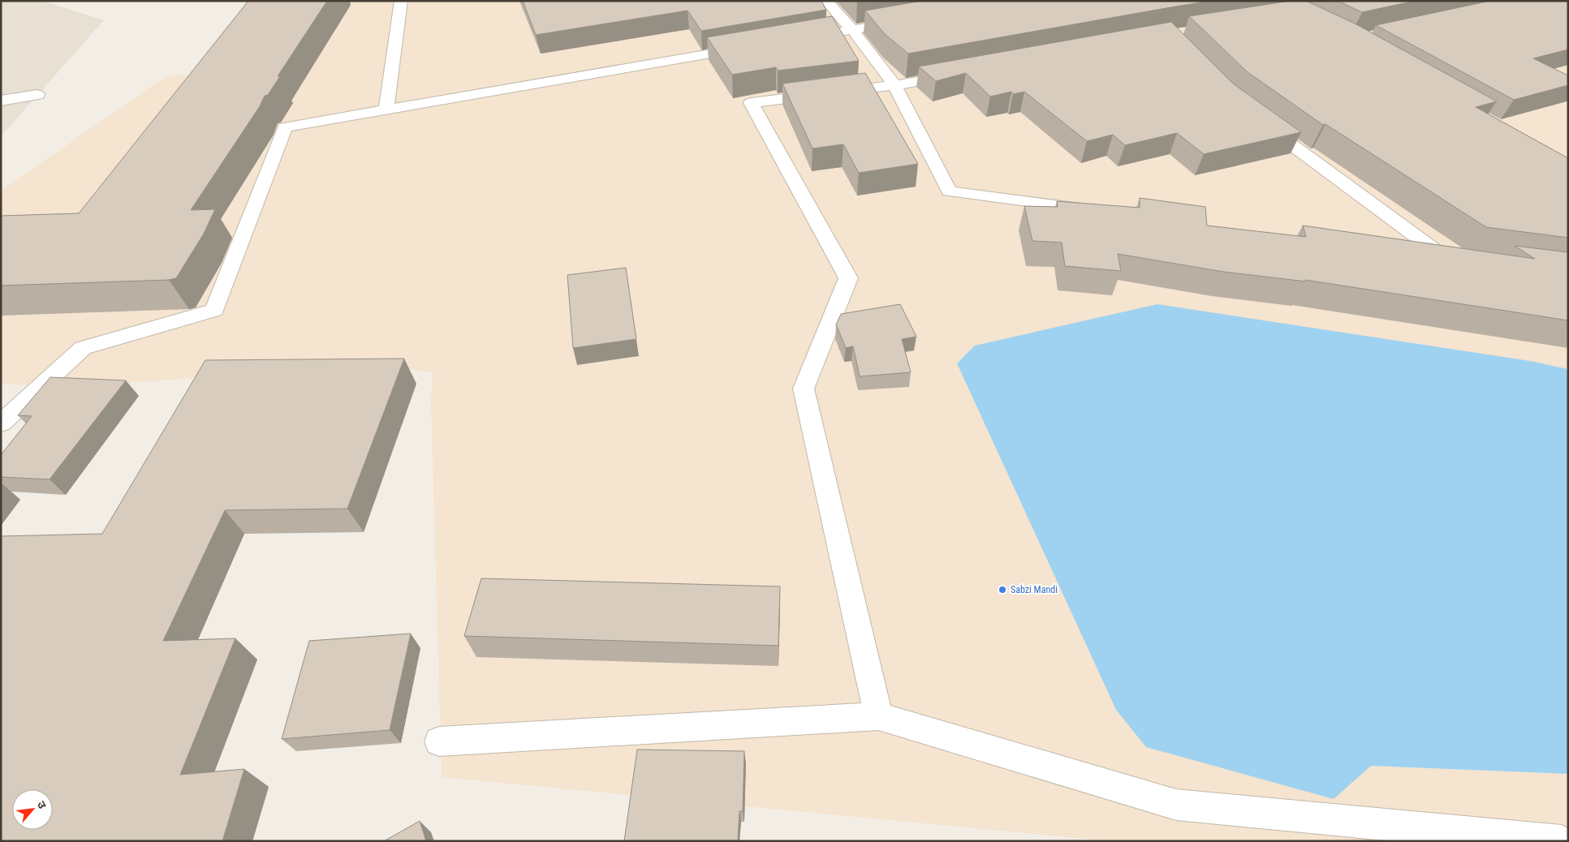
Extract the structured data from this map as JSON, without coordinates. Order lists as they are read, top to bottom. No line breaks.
{"places":["Sabzi Mandi"],"north":"top right"}
